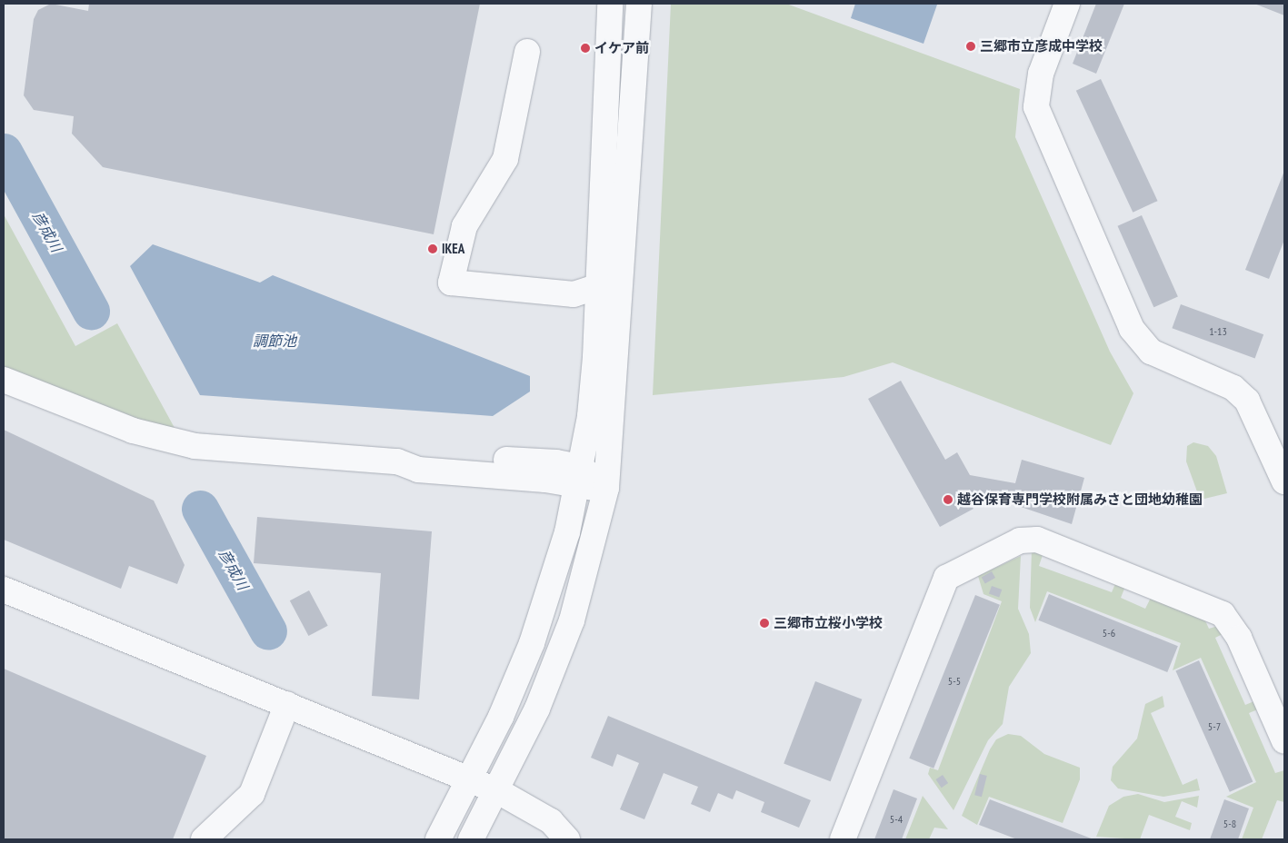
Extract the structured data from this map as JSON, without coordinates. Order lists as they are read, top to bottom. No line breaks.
{"water":["彦成川","調節池"],"places":["三郷市立彦成中学校","イケア前","IKEA","越谷保育専門学校附属みさと団地幼稚園","三郷市立桜小学校"],"house_numbers":["1-13","5-6","5-5","5-7","5-4","5-8"]}
